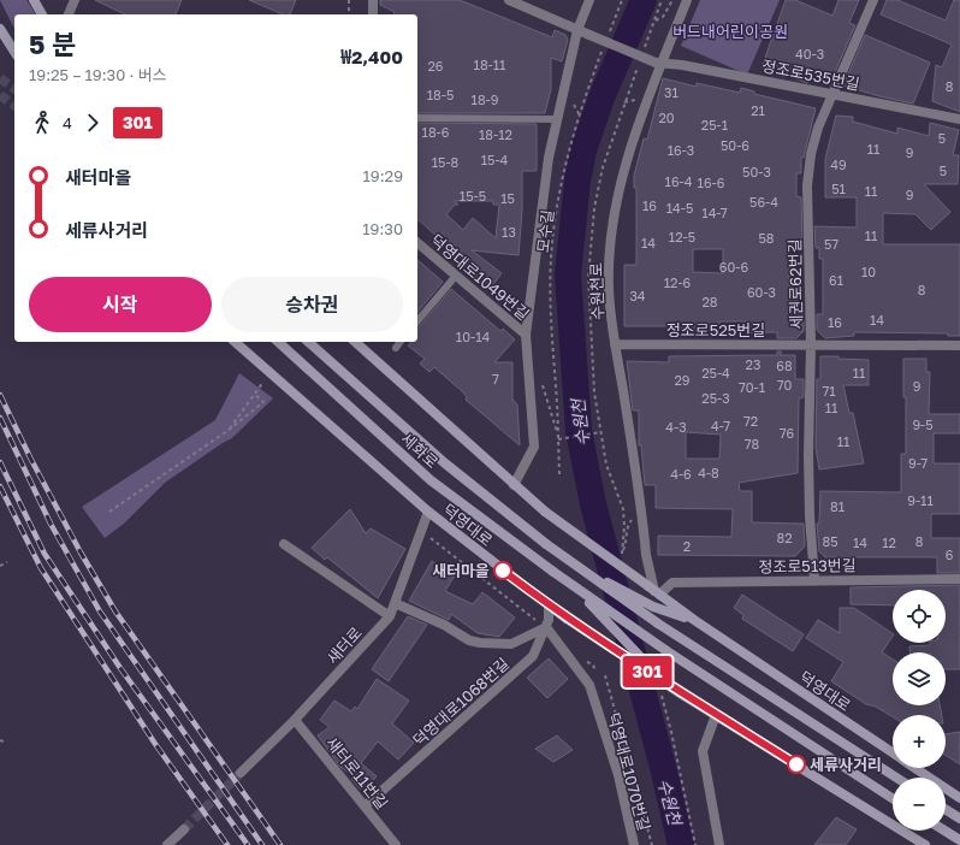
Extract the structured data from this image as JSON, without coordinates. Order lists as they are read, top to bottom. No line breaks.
{"streets":{"main road":["세화로","덕영대로"],"street":["정조로535번길","덕영대로1049번길","세권로62번길","수원천로","정조로525번길","정조로513번길","새터로","덕영대로1068번길","덕영대로1070번길","새터로11번길"],"path":["모수길"]},"crossings":[["정조로535번길","세권로62번길"],["정조로535번길","수원천로"],["세권로62번길","정조로525번길"],["세권로62번길","정조로513번길"],["수원천로","정조로525번길"],["수원천로","덕영대로"],["수원천로","정조로513번길"],["덕영대로","정조로513번길"],["덕영대로","새터로"],["덕영대로","덕영대로1068번길"],["새터로","새터로11번길"],["덕영대로1068번길","덕영대로1070번길"],["덕영대로1068번길","새터로11번길"]],"water":["수원천"],"parks":["버드내어린이공원"],"places":["새터마을","세류사거리"],"lines":["bus line 301"],"house_numbers":["40-3","18-11","26","8","31","18-5","18-9","21","20","25-1","18-6","18-12","5","50-6","11","16-3","9","15-4","15-8","49","5","50-3","16-4","16-6","51","11","9","15-5","15","56-4","16","14-5","14-7","13","11","12-5","58","14","57","60-6","10","61","12-6","8","60-3","34","28","14","16","10-14","23","68","25-4","11","7","29","70","9","70-1","71","25-3","11","72","9-5","4-7","4-3","76","11","78","9-7","4-8","4-6","9-11","81","82","85","8","14","12","2","6"],"page":{"on_map":"301","heading":["5 분","19:25 – 19:30 · 버스","₩2,400"],"legs":["4","301"],"list":[{"name":"새터마을","value":"19:29"},{"name":"세류사거리","value":"19:30"}],"buttons":["시작","승차권"],"map_buttons":["+","−"]}}
